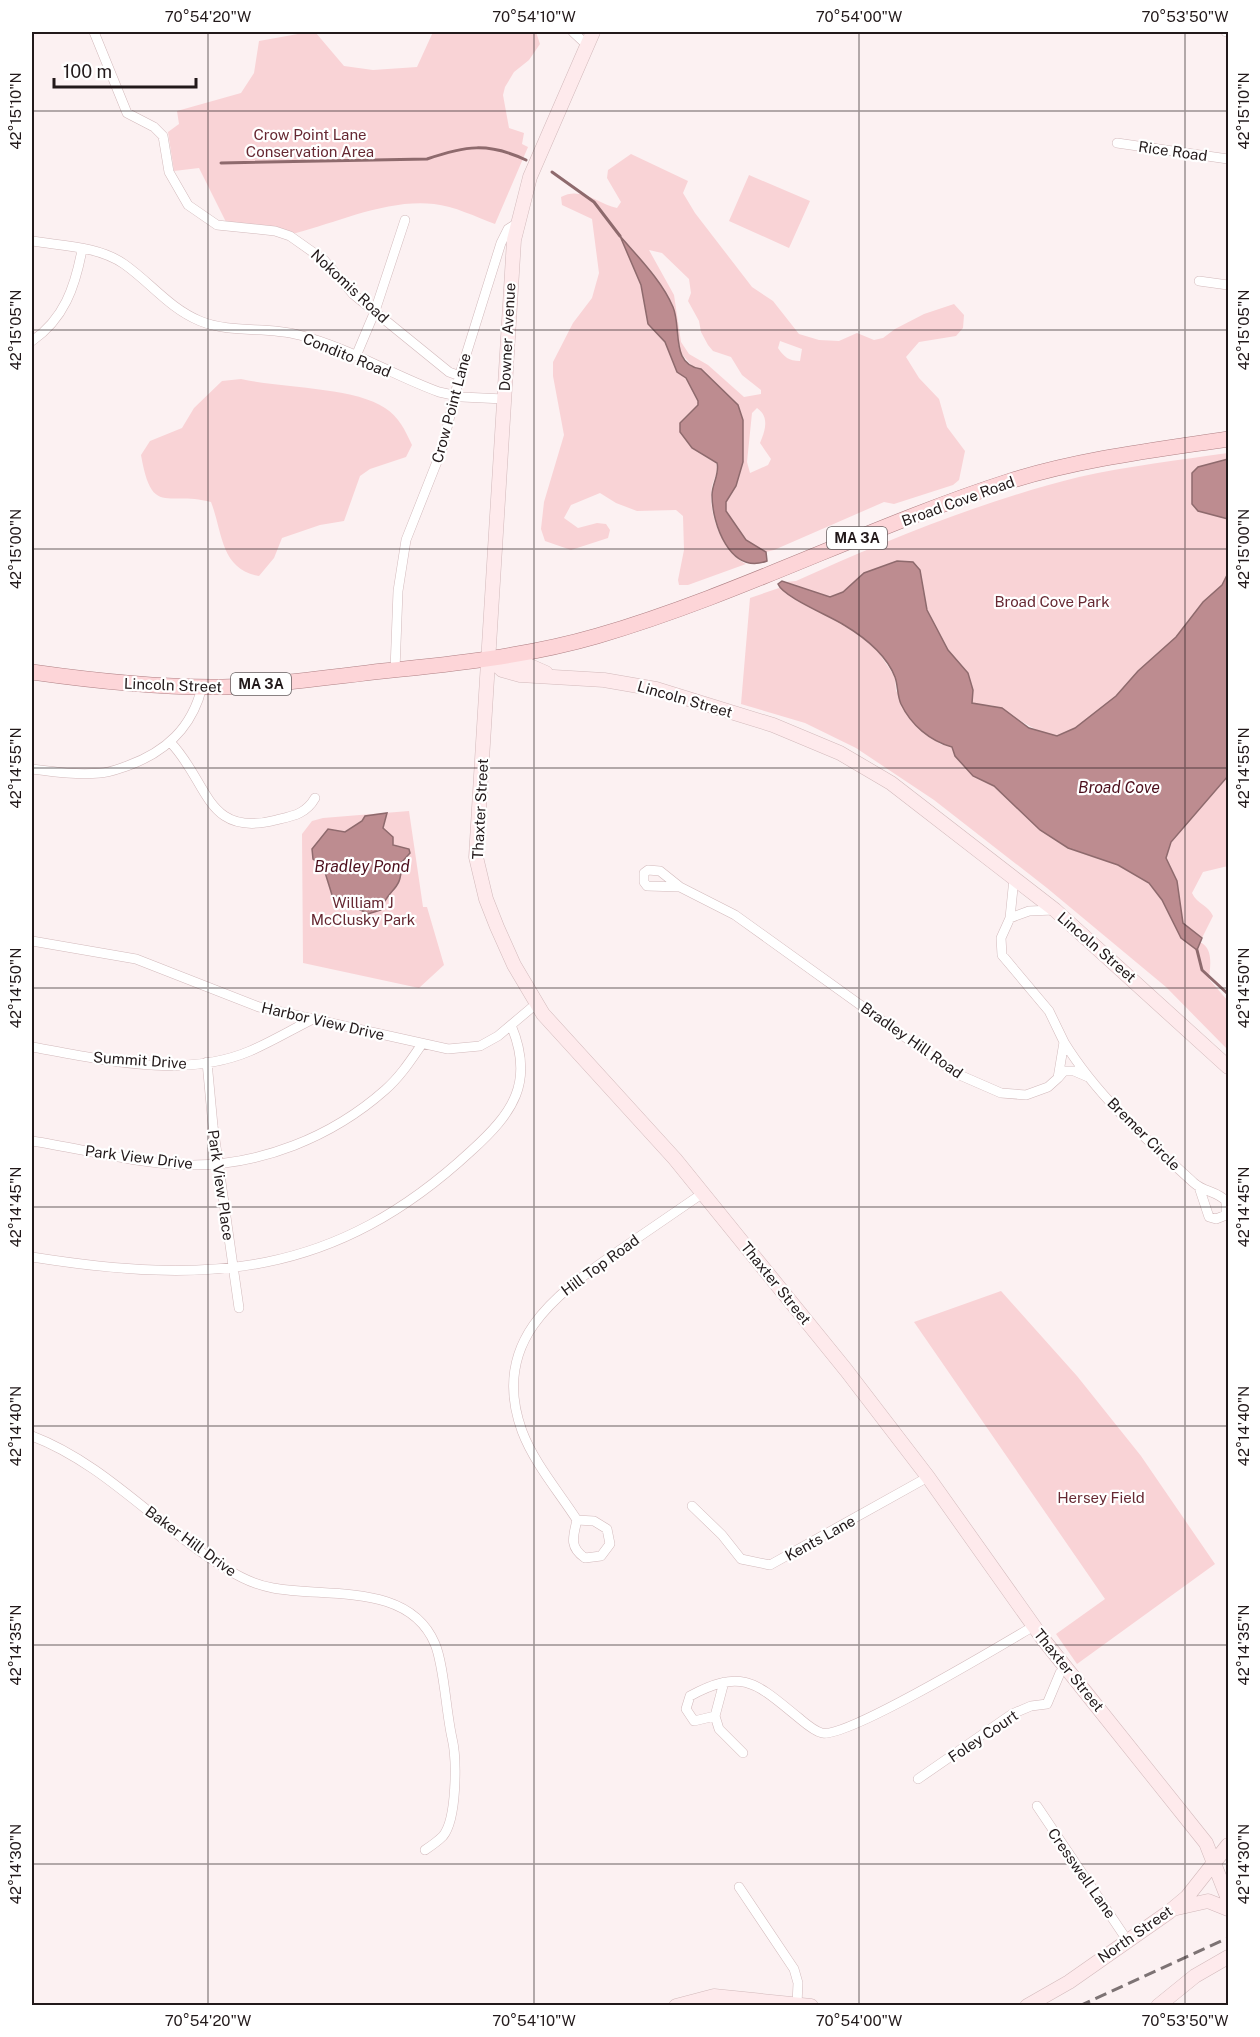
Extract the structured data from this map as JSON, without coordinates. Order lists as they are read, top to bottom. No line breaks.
{"streets":{"main road":["Broad Cove Road","MA 3A","Lincoln Street"],"street":["Rice Road","Nokomis Road","Downer Avenue","Condito Road","Crow Point Lane","Thaxter Street","Harbor View Drive","Bradley Hill Road","Summit Drive","Bremer Circle","Park View Drive","Park View Place","Hill Top Road","Kents Lane","Baker Hill Drive","Foley Court","Cresswell Lane","North Street"]},"crossings":[["Nokomis Road","Crow Point Lane"],["Downer Avenue","Condito Road"],["Downer Avenue","Crow Point Lane"],["Downer Avenue","Broad Cove Road"],["Downer Avenue","Lincoln Street"],["Downer Avenue","Thaxter Street"],["Condito Road","Crow Point Lane"],["Crow Point Lane","Lincoln Street"],["Broad Cove Road","Lincoln Street"],["Broad Cove Road","Thaxter Street"],["Lincoln Street","Thaxter Street"],["Thaxter Street","Harbor View Drive"],["Thaxter Street","Hill Top Road"],["Thaxter Street","Kents Lane"],["Thaxter Street","Foley Court"],["Thaxter Street","North Street"],["Harbor View Drive","Summit Drive"],["Harbor View Drive","Park View Drive"],["Summit Drive","Park View Place"],["Park View Drive","Park View Place"],["Cresswell Lane","North Street"]],"water":["Broad Cove","Bradley Pond"],"parks":["Crow Point Lane Conservation Area","Broad Cove Park","William J McClusky Park","Hersey Field"],"scale_bar":"100 m","coordinates":["70°54'20\"W","70°54'10\"W","70°54'00\"W","70°53'50\"W","42°15'10\"N","42°15'05\"N","42°15'00\"N","42°14'55\"N","42°14'50\"N","42°14'45\"N","42°14'40\"N","42°14'35\"N","42°14'30\"N"]}
